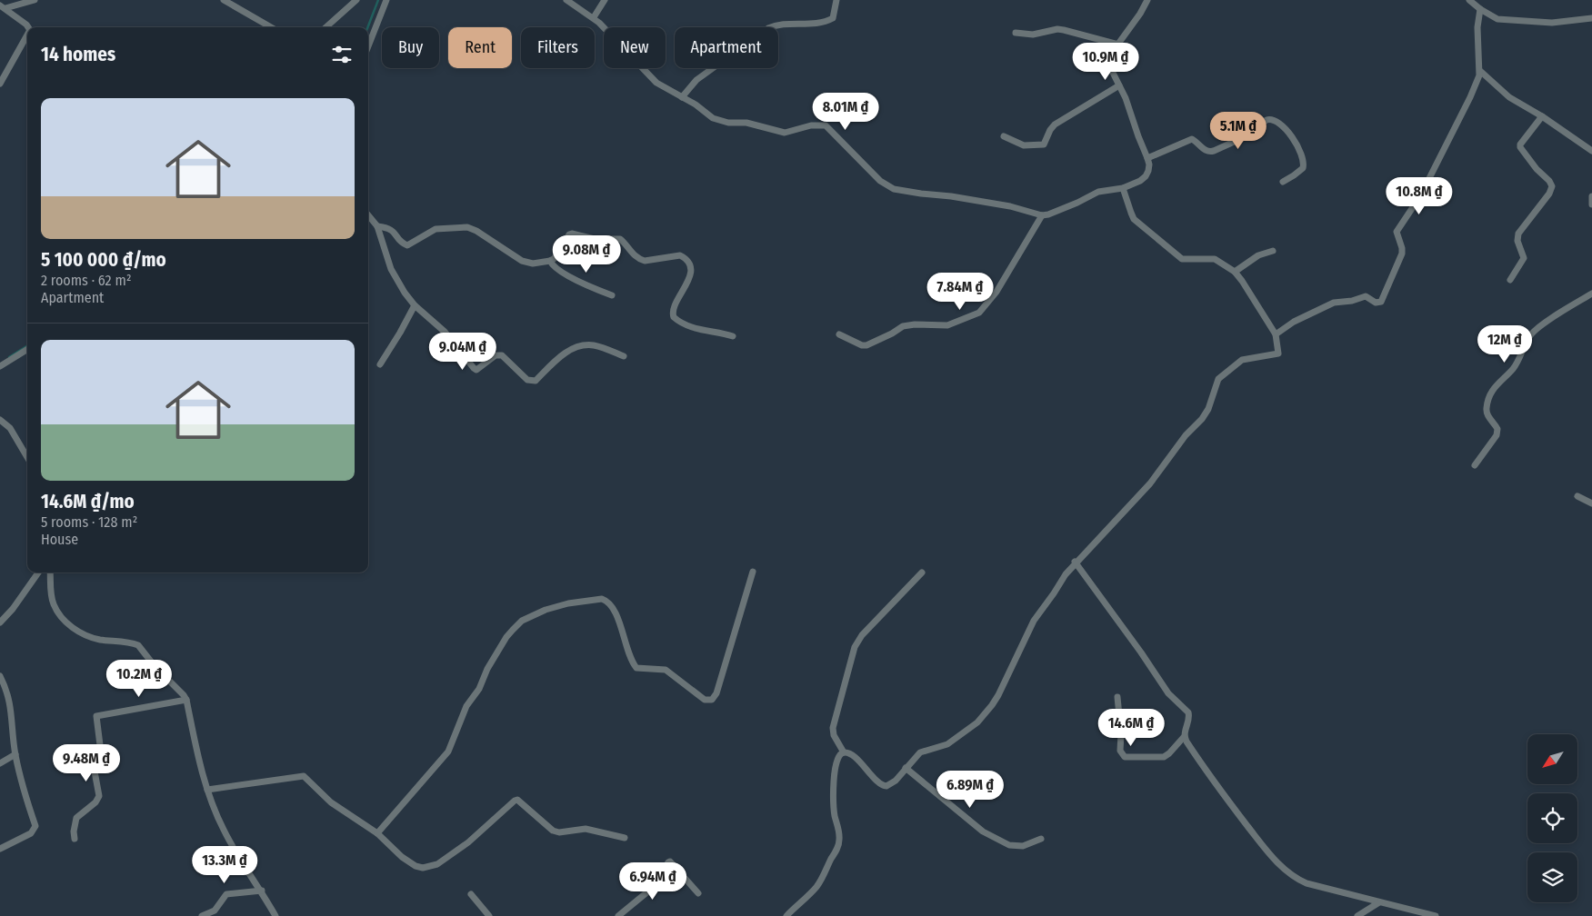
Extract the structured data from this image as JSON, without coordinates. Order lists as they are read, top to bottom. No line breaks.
{"north":"bottom left","page":{"chip":["Buy","Rent","Filters","New","Apartment"],"heading":"14 homes","price":["10.9M ₫","8.01M ₫","5.1M ₫","10.8M ₫","9.08M ₫","7.84M ₫","12M ₫","9.04M ₫","10.2M ₫","14.6M ₫","9.48M ₫","6.89M ₫","13.3M ₫","6.94M ₫"],"list":[{"name":"5 100 000 ₫/mo","note":"2 rooms · 62 m² · Apartment"},{"name":"14.6M ₫/mo","note":"5 rooms · 128 m² · House"}]}}
